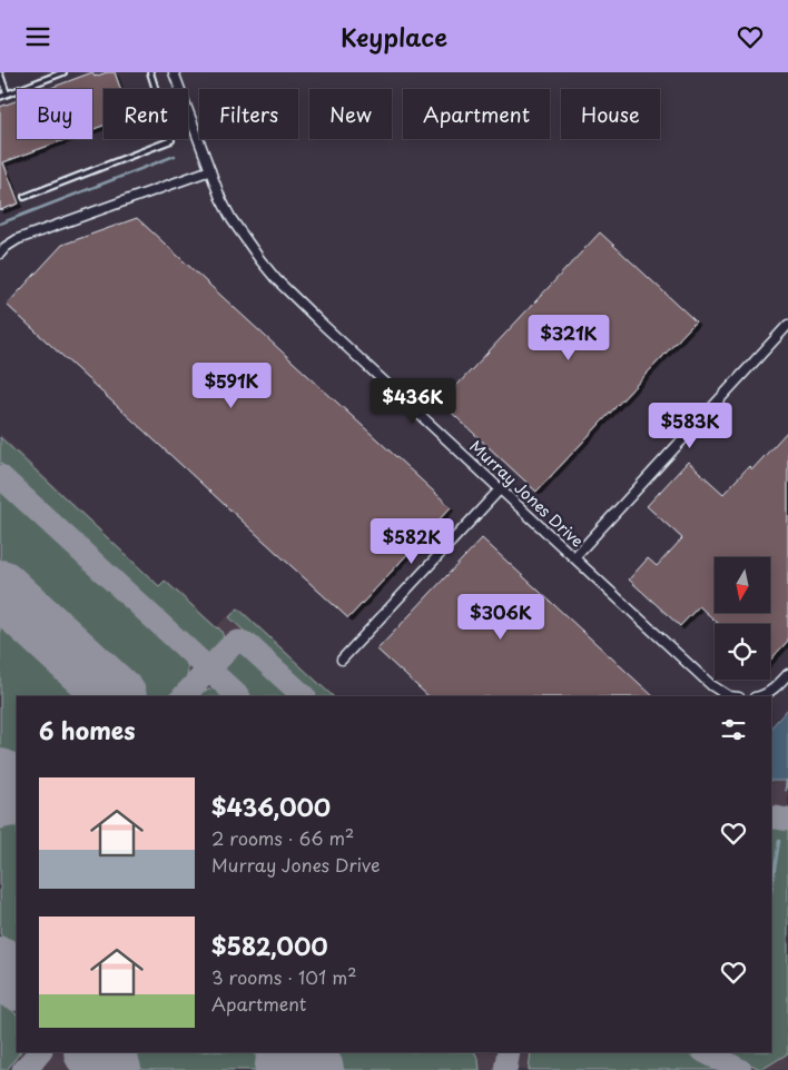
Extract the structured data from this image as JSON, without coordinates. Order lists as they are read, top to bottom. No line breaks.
{"streets":{"street":["Murray Jones Drive"]},"north":"bottom","page":{"header":"Keyplace","chip":["Buy","Rent","Filters","New","Apartment","House"],"price":["$321K","$591K","$436K","$583K","$582K","$306K"],"heading":"6 homes","list":[{"name":"$436,000","note":"2 rooms · 66 m² · Murray Jones Drive"},{"name":"$582,000","note":"3 rooms · 101 m² · Apartment"}]}}
